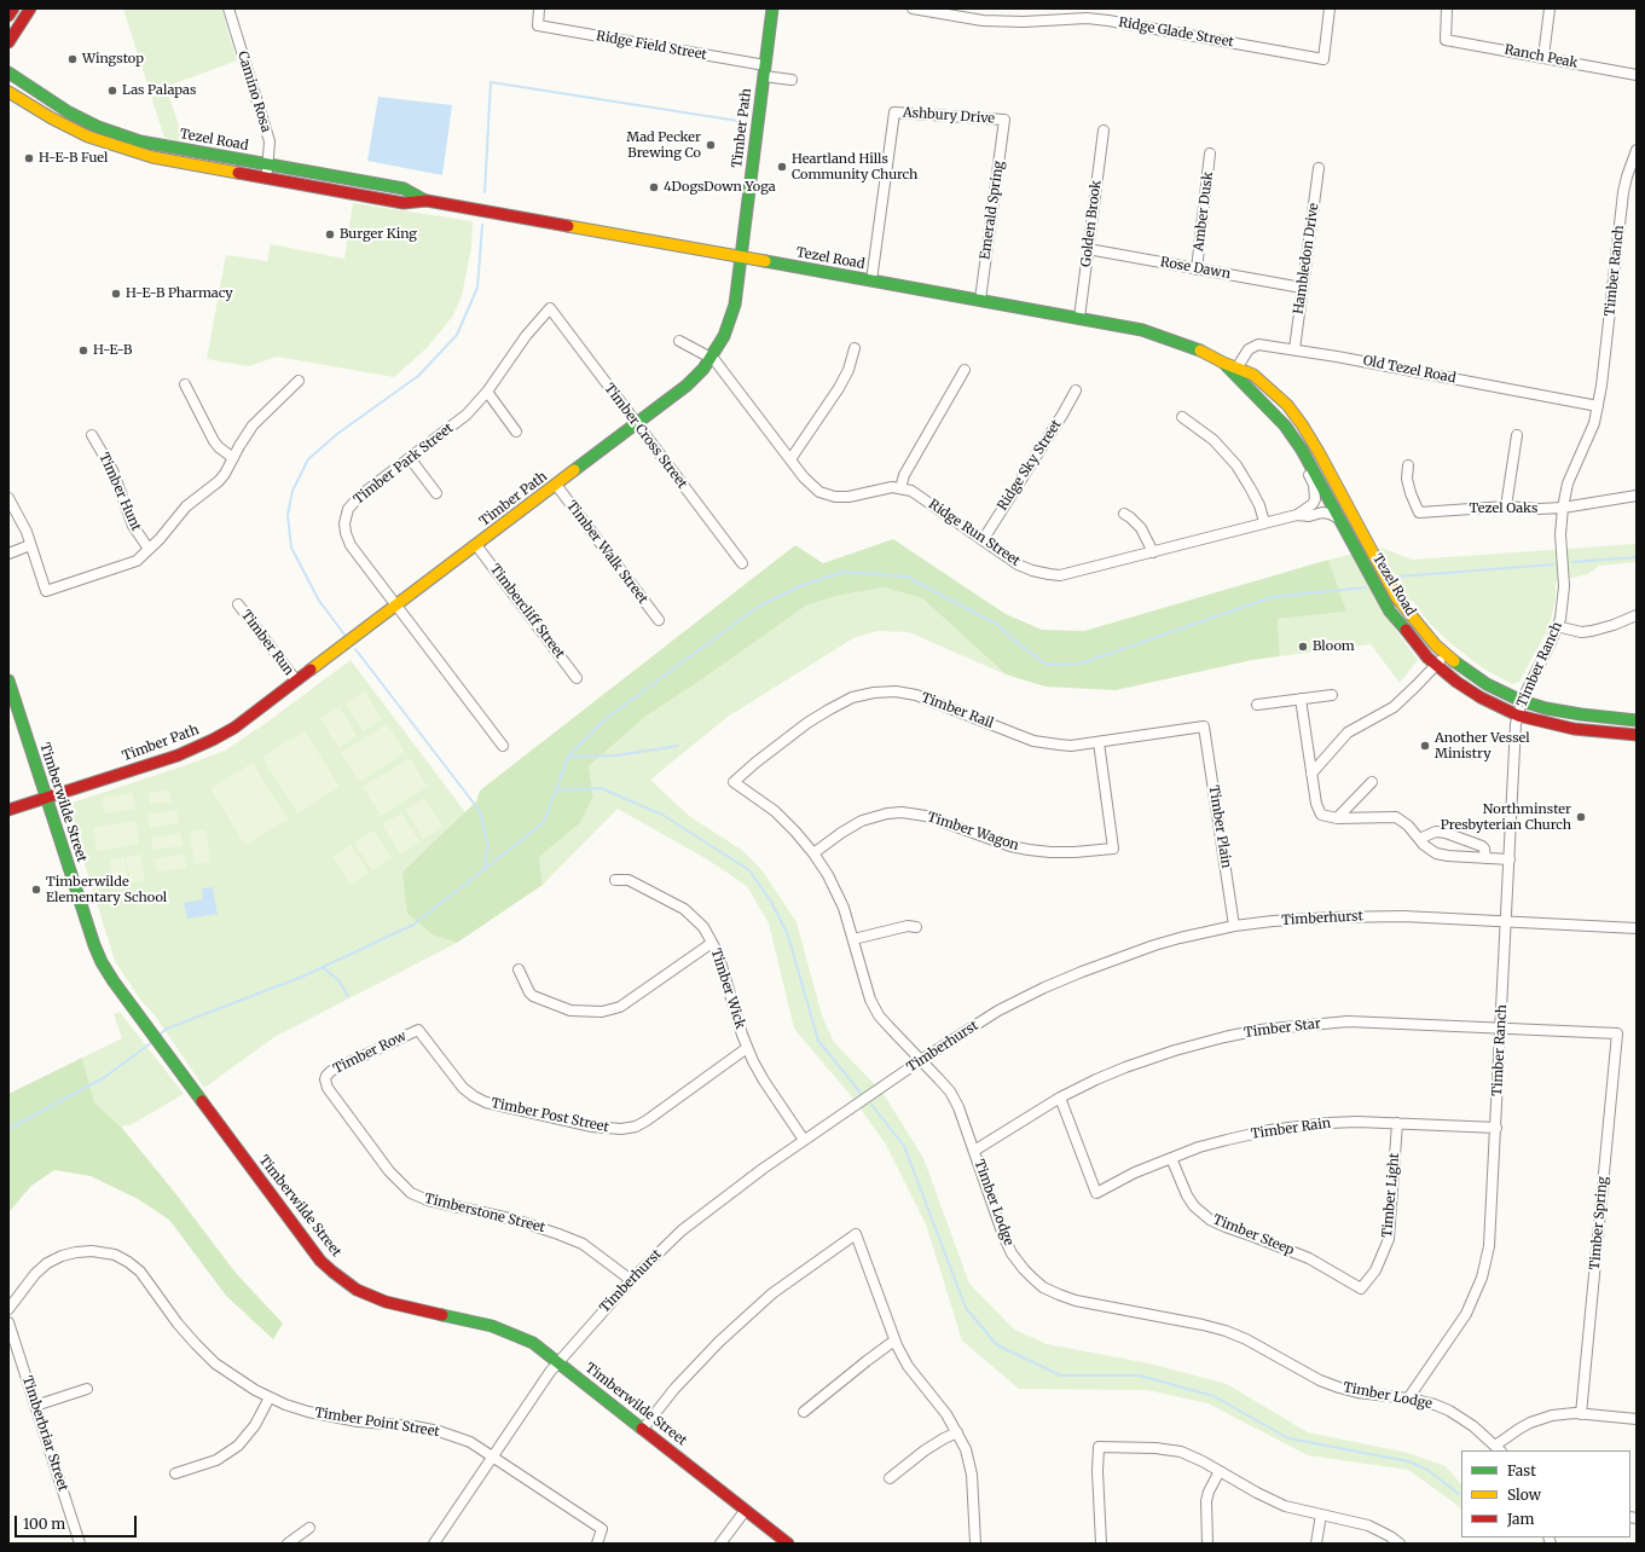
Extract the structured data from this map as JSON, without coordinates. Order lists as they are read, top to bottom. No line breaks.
{"streets":{"main road":["Timber Path","Tezel Road","Timberwilde Street"],"street":["Ridge Glade Street","Ridge Field Street","Ranch Peak","Camino Rosa","Ashbury Drive","Emerald Spring","Amber Dusk","Golden Brook","Hambledon Drive","Rose Dawn","Timber Ranch","Old Tezel Road","Timber Cross Street","Timber Park Street","Ridge Sky Street","Timber Hunt","Tezel Oaks","Ridge Run Street","Timber Walk Street","Timbercliff Street","Timber Run","Timber Rail","Timber Plain","Timber Wagon","Timberhurst","Timber Wick","Timber Star","Timber Row","Timber Post Street","Timber Rain","Timber Light","Timber Lodge","Timberstone Street","Timber Spring","Timber Steep","Timber Point Street","Timberbriar Street"]},"crossings":[["Ridge Field Street","Timber Path"],["Camino Rosa","Tezel Road"],["Ashbury Drive","Tezel Road"],["Ashbury Drive","Emerald Spring"],["Timber Path","Tezel Road"],["Timber Path","Timber Cross Street"],["Timber Path","Timber Park Street"],["Timber Path","Ridge Run Street"],["Timber Path","Timber Walk Street"],["Timber Path","Timbercliff Street"],["Timber Path","Timber Run"],["Timber Path","Timberwilde Street"],["Tezel Road","Emerald Spring"],["Tezel Road","Golden Brook"],["Tezel Road","Timber Ranch"],["Tezel Road","Old Tezel Road"],["Tezel Road","Ridge Run Street"],["Amber Dusk","Rose Dawn"],["Golden Brook","Rose Dawn"],["Hambledon Drive","Rose Dawn"],["Hambledon Drive","Old Tezel Road"],["Timber Ranch","Old Tezel Road"],["Timber Ranch","Tezel Oaks"],["Timber Ranch","Timberhurst"],["Timber Ranch","Timber Star"],["Timber Ranch","Timber Rain"],["Timber Ranch","Timber Lodge"],["Timber Cross Street","Timber Park Street"],["Ridge Sky Street","Ridge Run Street"],["Timber Rail","Timber Plain"],["Timber Rail","Timber Wagon"],["Timber Rail","Timber Lodge"],["Timberwilde Street","Timberhurst"],["Timber Plain","Timberhurst"],["Timber Wagon","Timber Lodge"],["Timberhurst","Timber Wick"],["Timberhurst","Timber Lodge"],["Timberhurst","Timberstone Street"],["Timberhurst","Timber Point Street"],["Timber Wick","Timber Post Street"],["Timber Star","Timber Rain"],["Timber Star","Timber Lodge"],["Timber Star","Timber Spring"],["Timber Row","Timber Post Street"],["Timber Row","Timberstone Street"],["Timber Rain","Timber Light"],["Timber Rain","Timber Steep"],["Timber Light","Timber Steep"]],"places":["Wingstop","Las Palapas","Mad Pecker Brewing Co","H-E-B Fuel","Heartland Hills Community Church","4DogsDown Yoga","Burger King","H-E-B Pharmacy","H-E-B","Bloom","Another Vessel Ministry","Northminster Presbyterian Church","Timberwilde Elementary School"],"legend":["Fast","Slow","Jam"],"scale_bar":"100 m"}
